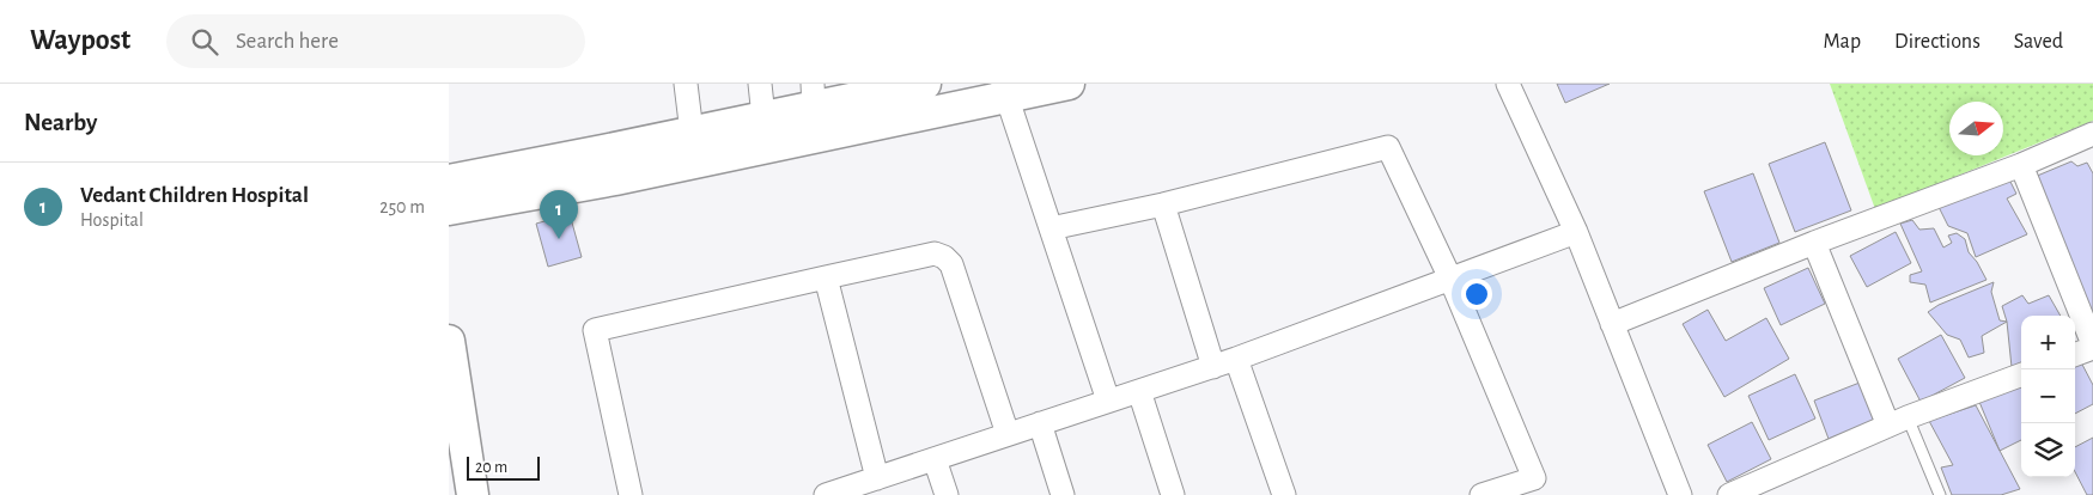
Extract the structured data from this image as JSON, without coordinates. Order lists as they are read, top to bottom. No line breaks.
{"scale_bar":"20 m","north":"right","page":{"header":"Waypost","search":"Search here","nav":["Map","Directions","Saved"],"heading":"Nearby","list":[{"mark":"1","name":"Vedant Children Hospital","note":"Hospital","value":"250 m"}],"pins":"1","map_buttons":["+","−"],"scale":"20 m"}}
